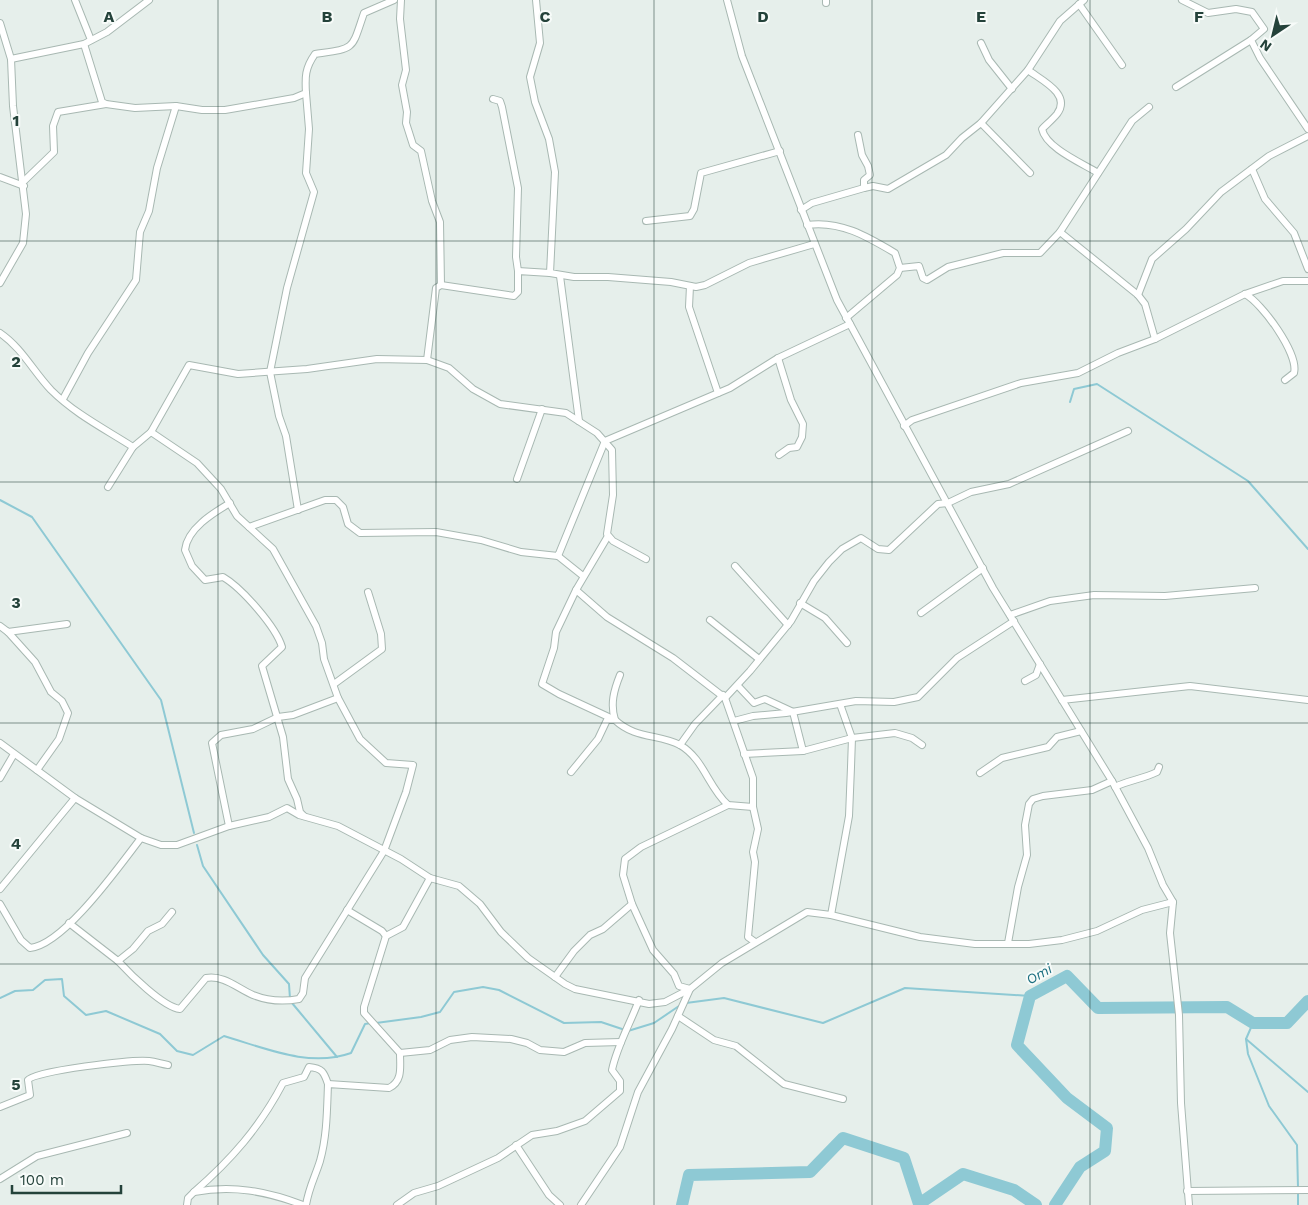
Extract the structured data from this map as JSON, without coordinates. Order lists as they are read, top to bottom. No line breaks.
{"water":["Omi"],"scale_bar":"100 m","north":"bottom left","grid":{"columns":["A","B","C","D","E","F"],"rows":["1","2","3","4","5"]}}
